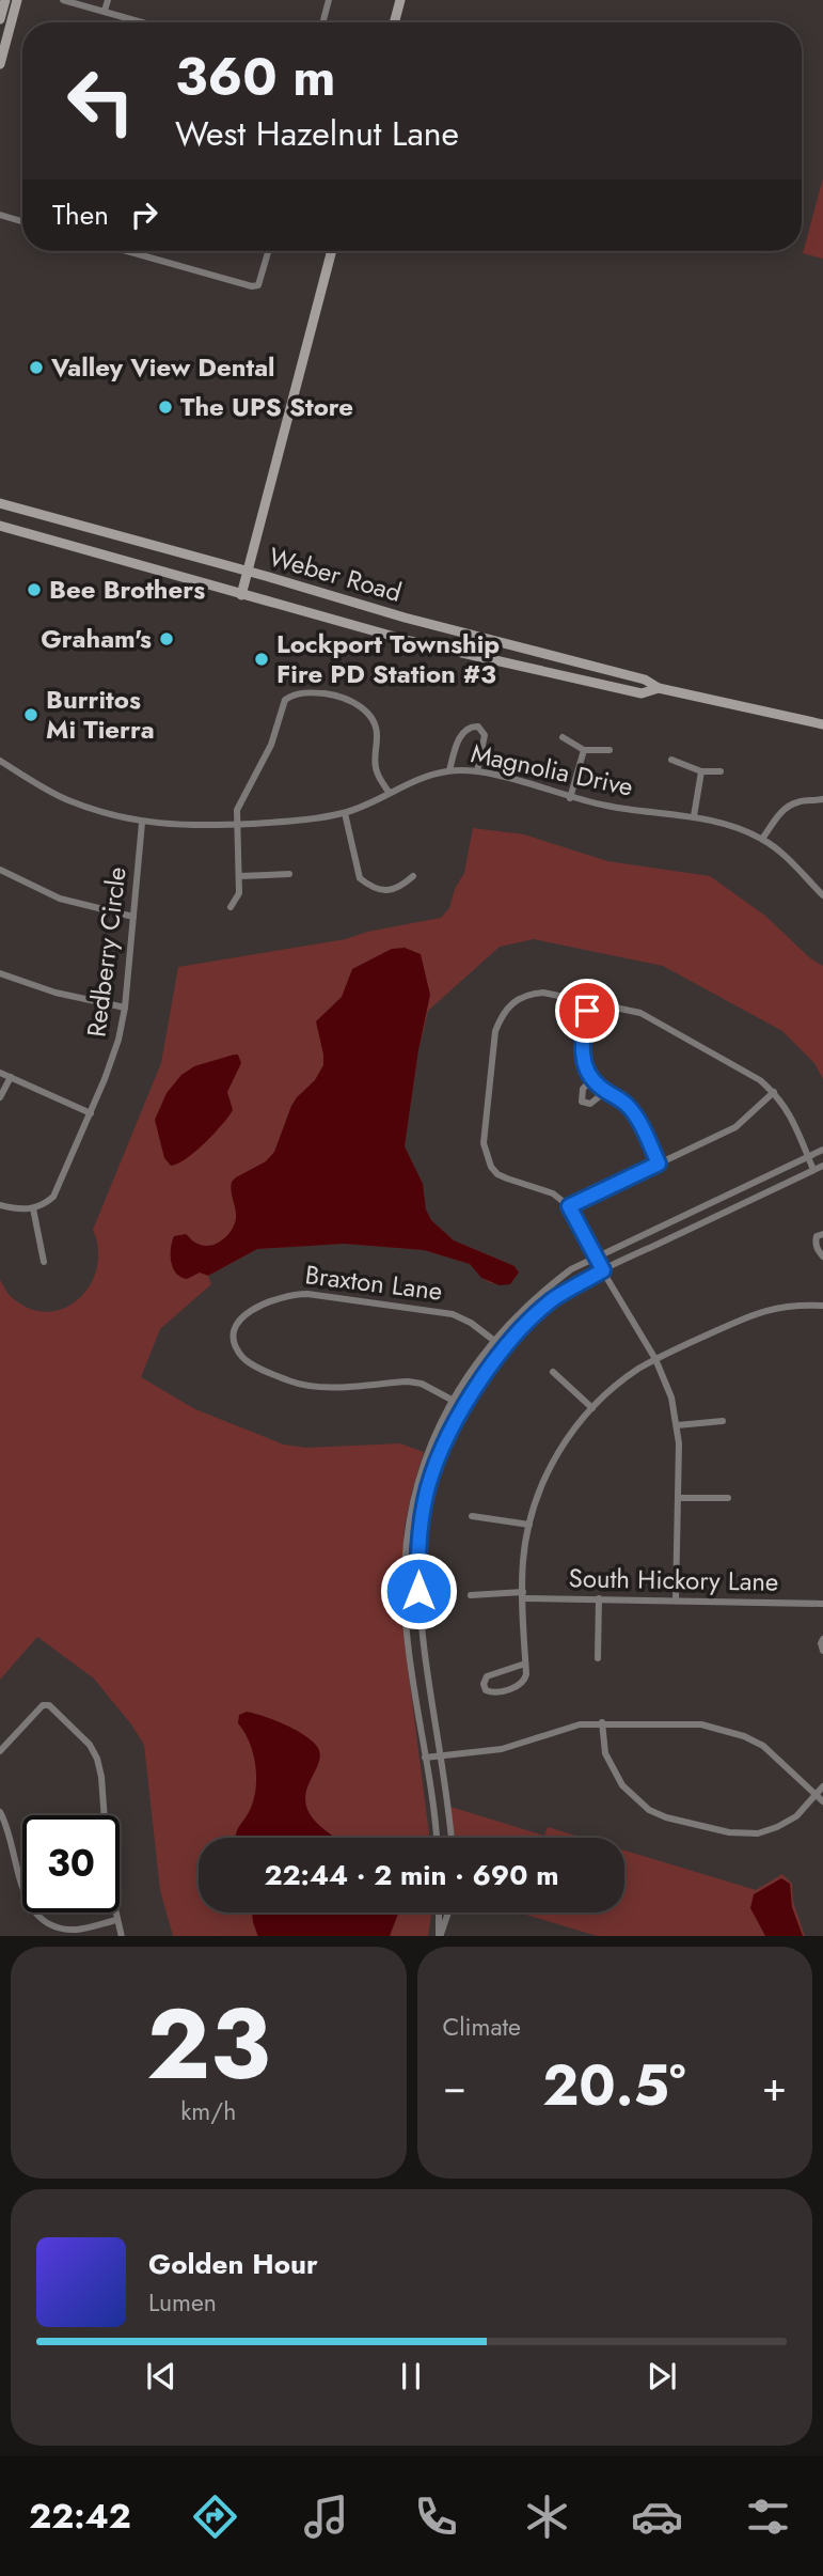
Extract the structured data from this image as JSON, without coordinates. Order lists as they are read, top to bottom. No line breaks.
{"streets":{"main road":["Weber Road"],"street":["Magnolia Drive","Redberry Circle","Braxton Lane","South Hickory Lane"]},"crossings":[["Magnolia Drive","Redberry Circle"]],"places":["Valley View Dental","The UPS Store","Bee Brothers","Graham's","Lockport Township Fire PD Station #3","Burritos Mi Tierra"],"page":{"turn":["360 m","West Hazelnut Lane"],"then":"Then","limit":"30","trip":"22:44 · 2 min · 690 m","tile":[["23","km/h"],"Climate"],"heat":["−","20.5°","+"],"song":["Golden Hour","Lumen"],"tabs":"22:42"}}
